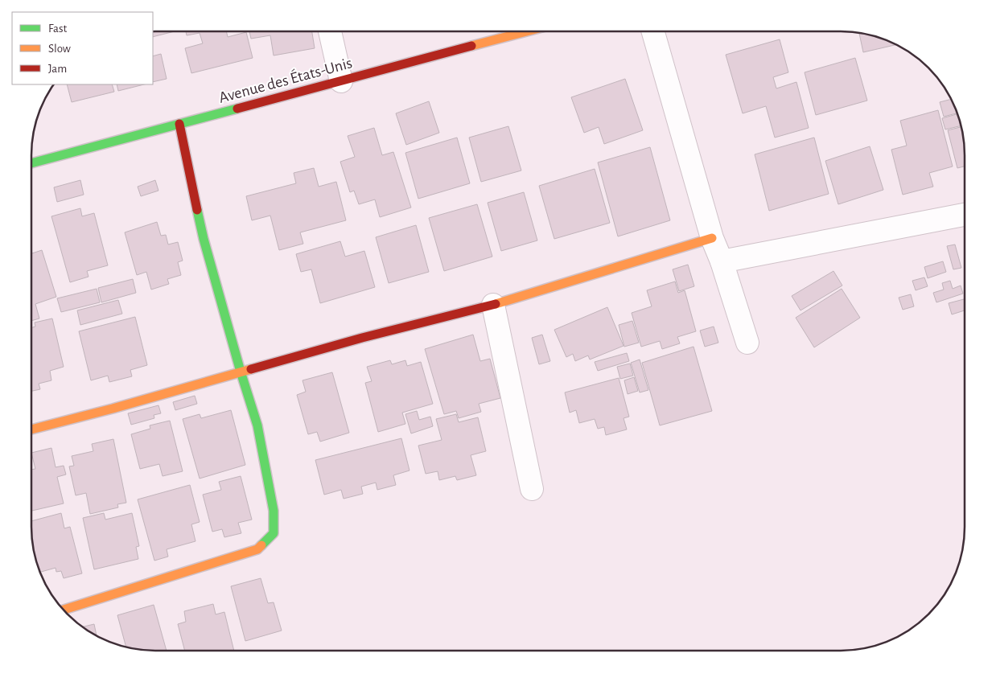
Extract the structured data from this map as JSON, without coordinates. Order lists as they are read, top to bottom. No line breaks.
{"streets":{"street":["Avenue des États-Unis"]},"legend":["Fast","Slow","Jam"]}
